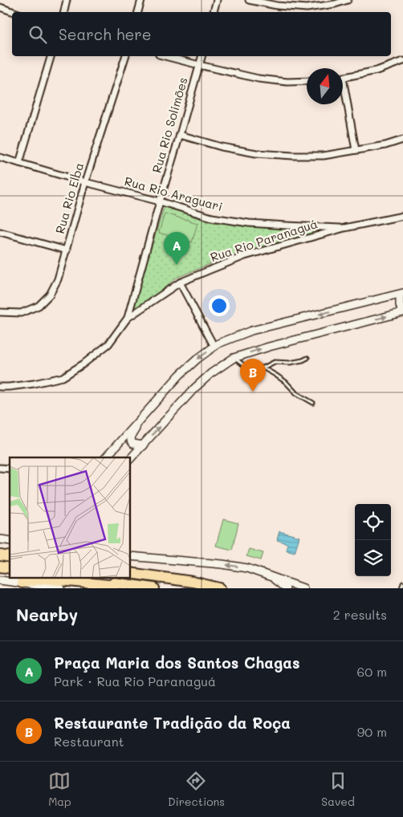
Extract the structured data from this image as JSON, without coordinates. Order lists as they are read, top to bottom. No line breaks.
{"streets":{"street":["Rua Rio Solimões","Rua Rio Araguari","Rua Rio Elba","Rua Rio Paranaguá"]},"crossings":[["Rua Rio Solimões","Rua Rio Araguari"],["Rua Rio Solimões","Rua Rio Paranaguá"],["Rua Rio Araguari","Rua Rio Elba"],["Rua Rio Araguari","Rua Rio Paranaguá"]],"north":"top","page":{"search":"Search here","pins":["A","B"],"heading":["Nearby","2 results"],"list":[{"mark":"A","name":"Praça Maria dos Santos Chagas","note":"Park · Rua Rio Paranaguá","value":"60 m"},{"mark":"B","name":"Restaurante Tradição da Roça","note":"Restaurant","value":"90 m"}],"nav":["Map","Directions","Saved"]}}
